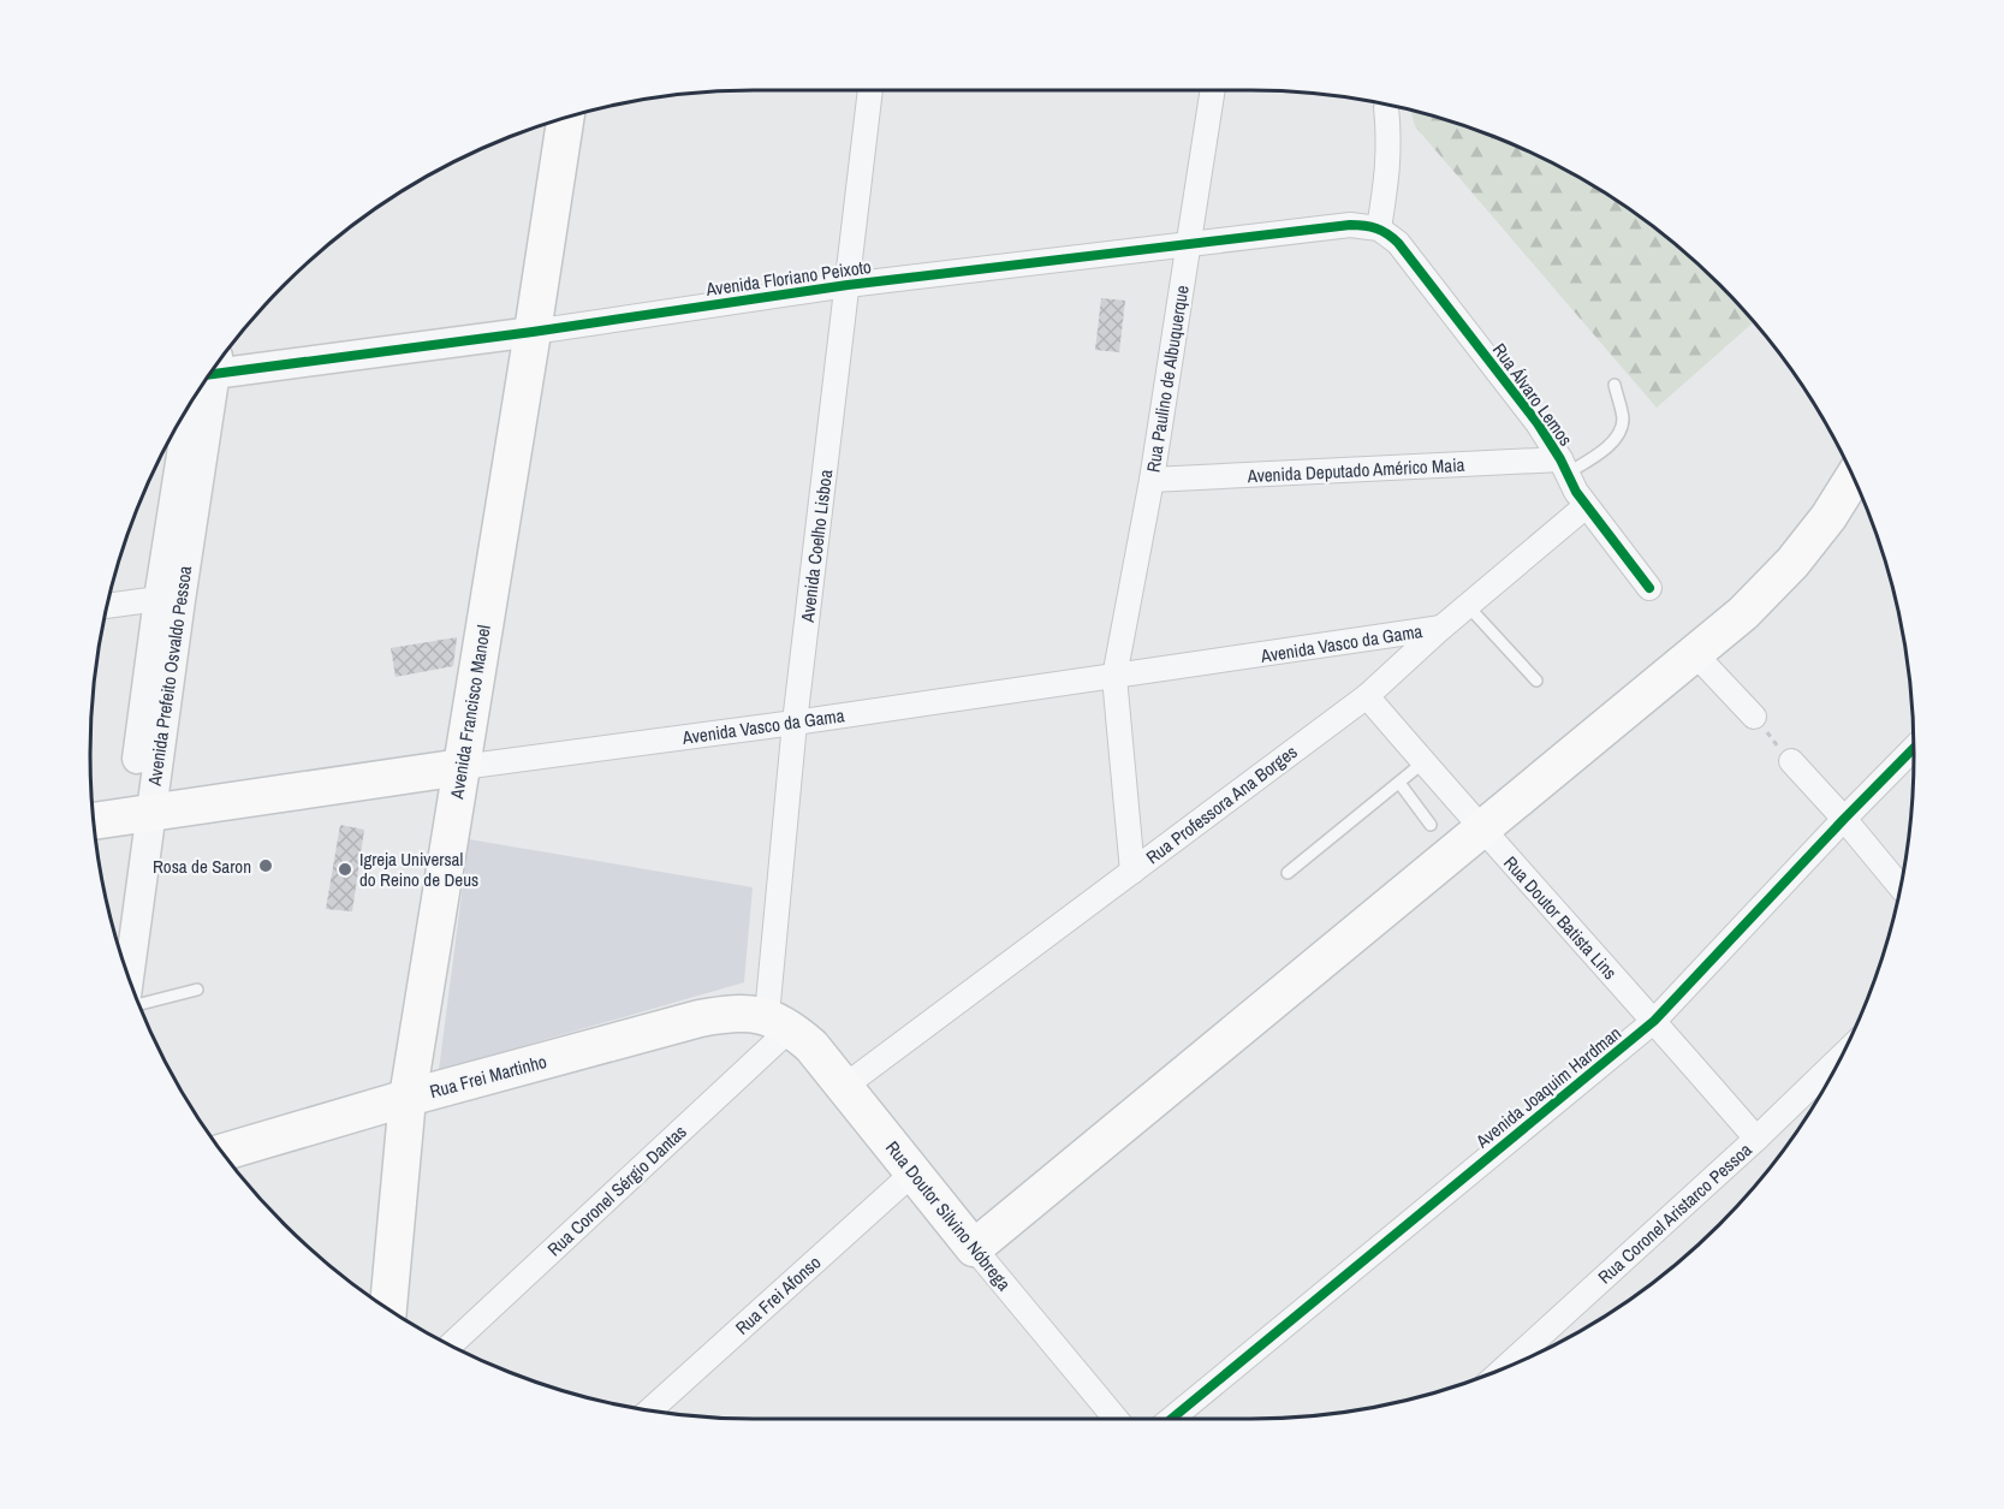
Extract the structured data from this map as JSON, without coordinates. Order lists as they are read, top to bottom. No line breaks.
{"streets":{"main road":["Avenida Vasco da Gama","Avenida Francisco Manoel","Rua Frei Martinho","Rua Doutor Silvino Nóbrega"],"street":["Avenida Floriano Peixoto","Rua Paulino de Albuquerque","Rua Álvaro Lemos","Avenida Deputado Américo Maia","Avenida Coelho Lisboa","Avenida Prefeito Osvaldo Pessoa","Rua Professora Ana Borges","Rua Doutor Batista Lins","Avenida Joaquim Hardman","Rua Coronel Sérgio Dantas","Rua Coronel Aristarco Pessoa","Rua Frei Afonso"]},"crossings":[["Avenida Floriano Peixoto","Rua Paulino de Albuquerque"],["Avenida Floriano Peixoto","Rua Álvaro Lemos"],["Avenida Floriano Peixoto","Avenida Coelho Lisboa"],["Avenida Floriano Peixoto","Avenida Francisco Manoel"],["Rua Paulino de Albuquerque","Avenida Deputado Américo Maia"],["Rua Paulino de Albuquerque","Avenida Vasco da Gama"],["Rua Paulino de Albuquerque","Rua Professora Ana Borges"],["Rua Álvaro Lemos","Avenida Deputado Américo Maia"],["Rua Álvaro Lemos","Rua Professora Ana Borges"],["Avenida Coelho Lisboa","Avenida Vasco da Gama"],["Avenida Coelho Lisboa","Rua Frei Martinho"],["Avenida Coelho Lisboa","Rua Coronel Sérgio Dantas"],["Avenida Coelho Lisboa","Rua Doutor Silvino Nóbrega"],["Avenida Vasco da Gama","Avenida Prefeito Osvaldo Pessoa"],["Avenida Vasco da Gama","Avenida Francisco Manoel"],["Avenida Vasco da Gama","Rua Professora Ana Borges"],["Avenida Francisco Manoel","Rua Frei Martinho"],["Rua Professora Ana Borges","Rua Doutor Batista Lins"],["Rua Professora Ana Borges","Rua Doutor Silvino Nóbrega"],["Rua Doutor Batista Lins","Avenida Joaquim Hardman"],["Rua Doutor Batista Lins","Rua Coronel Aristarco Pessoa"],["Rua Frei Martinho","Rua Coronel Sérgio Dantas"],["Rua Frei Martinho","Rua Doutor Silvino Nóbrega"],["Rua Coronel Sérgio Dantas","Rua Doutor Silvino Nóbrega"],["Rua Doutor Silvino Nóbrega","Rua Frei Afonso"]],"places":["Rosa de Saron","Igreja Universal do Reino de Deus"]}
